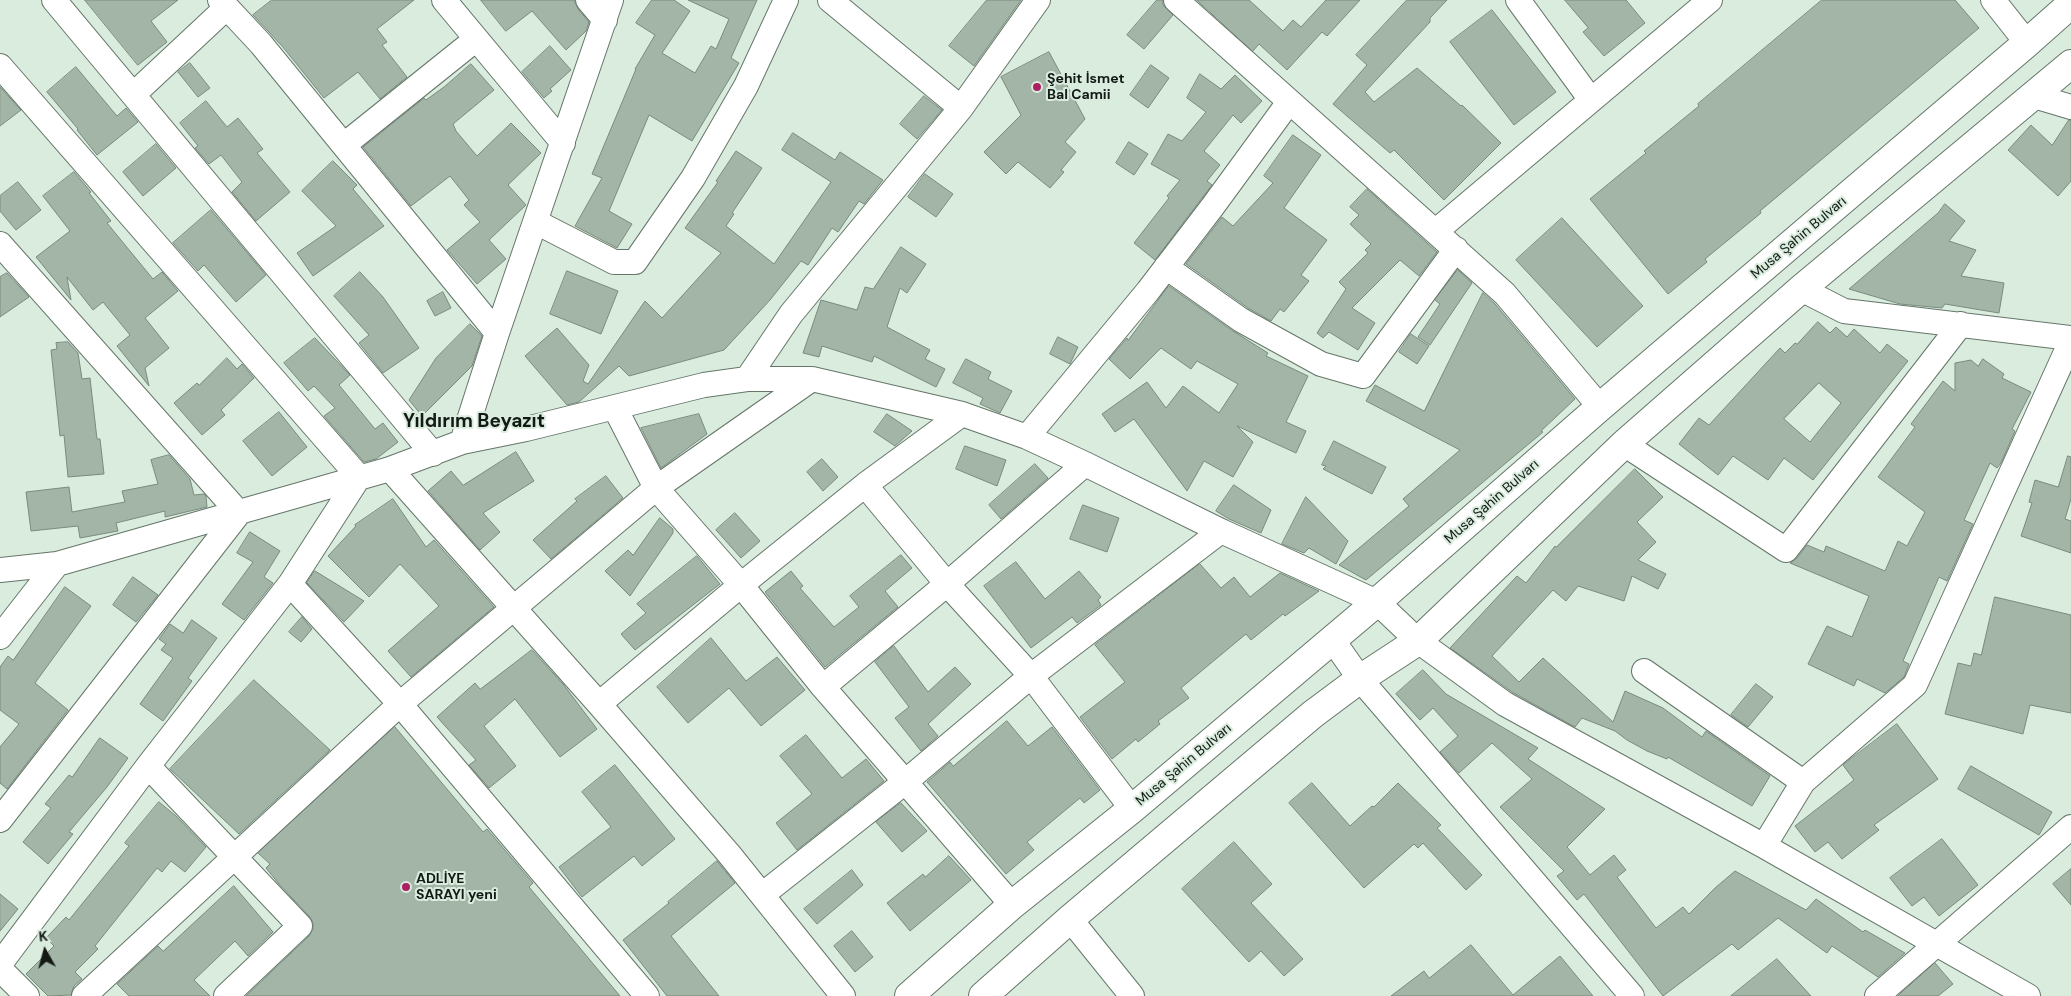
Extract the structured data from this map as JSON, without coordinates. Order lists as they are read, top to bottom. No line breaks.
{"streets":{"main road":["Musa Şahin Bulvarı"]},"districts":["Yıldırım Beyazıt"],"places":["Şehit İsmet Bal Camii","ADLİYE SARAYI yeni"],"north":"top"}
